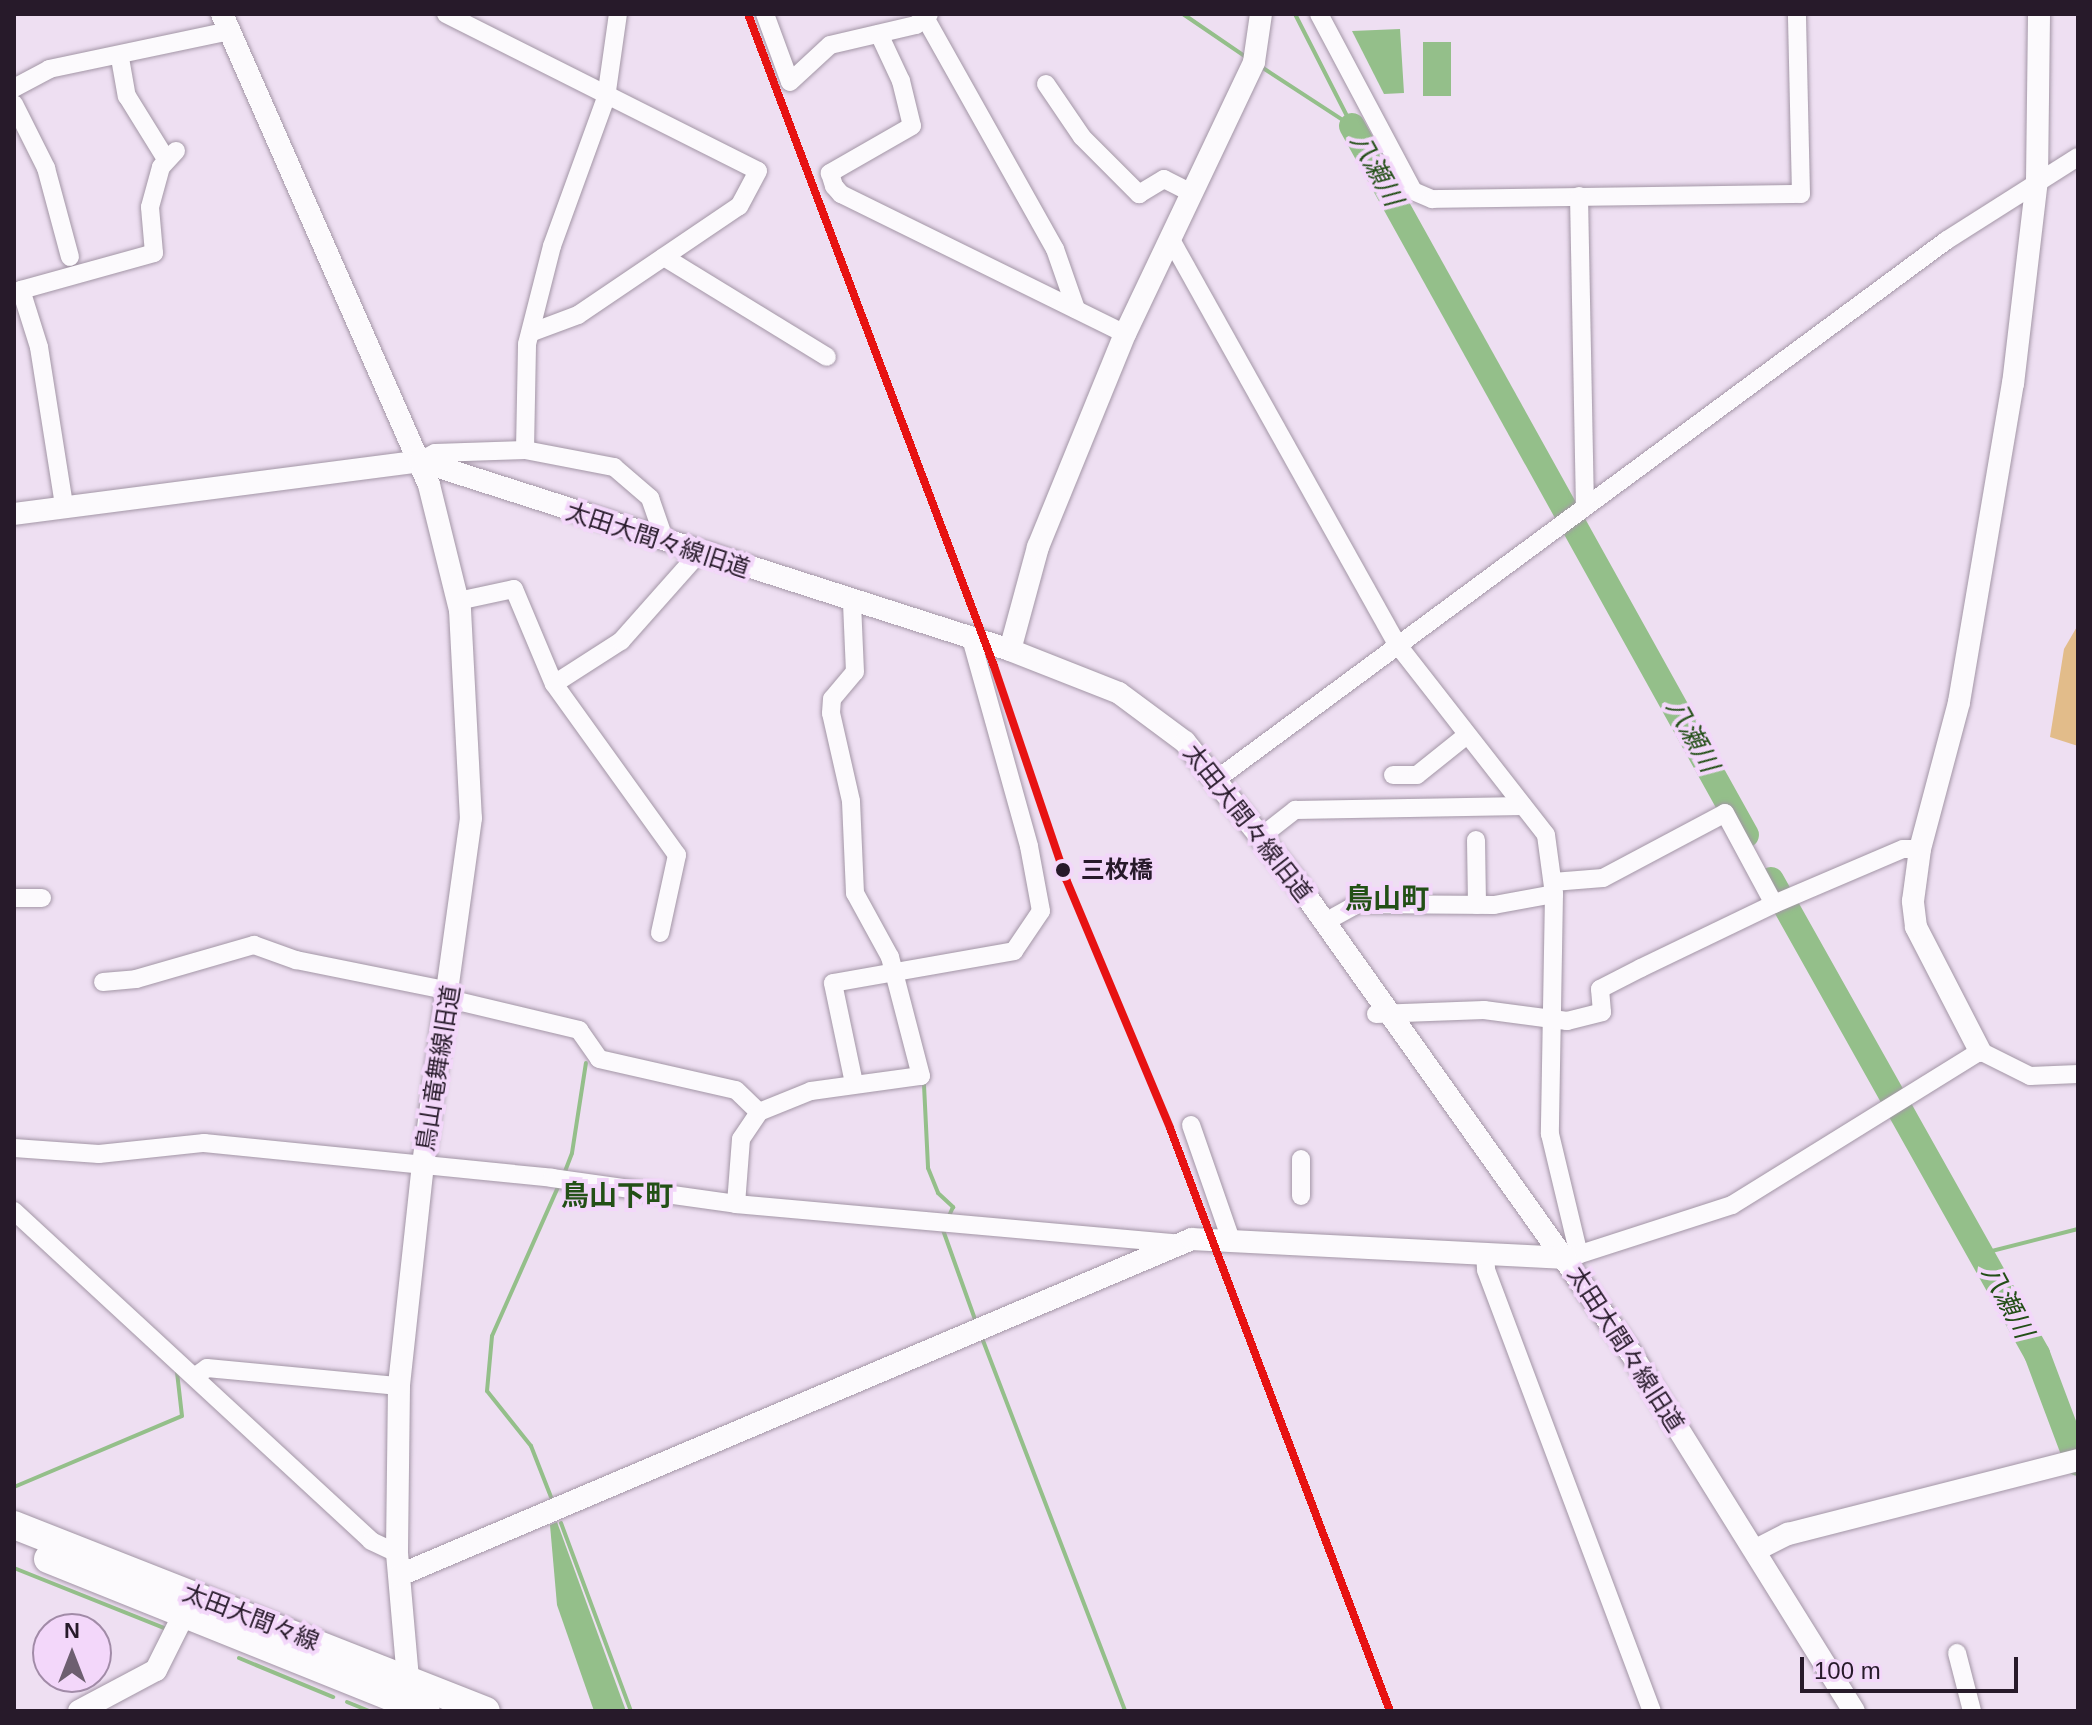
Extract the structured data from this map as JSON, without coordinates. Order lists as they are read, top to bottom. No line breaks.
{"streets":{"main road":["太田大間々線"],"street":["太田大間々線旧道","鳥山竜舞線旧道"]},"crossings":[["太田大間々線旧道","鳥山竜舞線旧道"],["鳥山竜舞線旧道","太田大間々線"]],"districts":["鳥山町","鳥山下町"],"water":["八瀬川"],"places":["三枚橋"],"scale_bar":"100 m","north":"top"}
